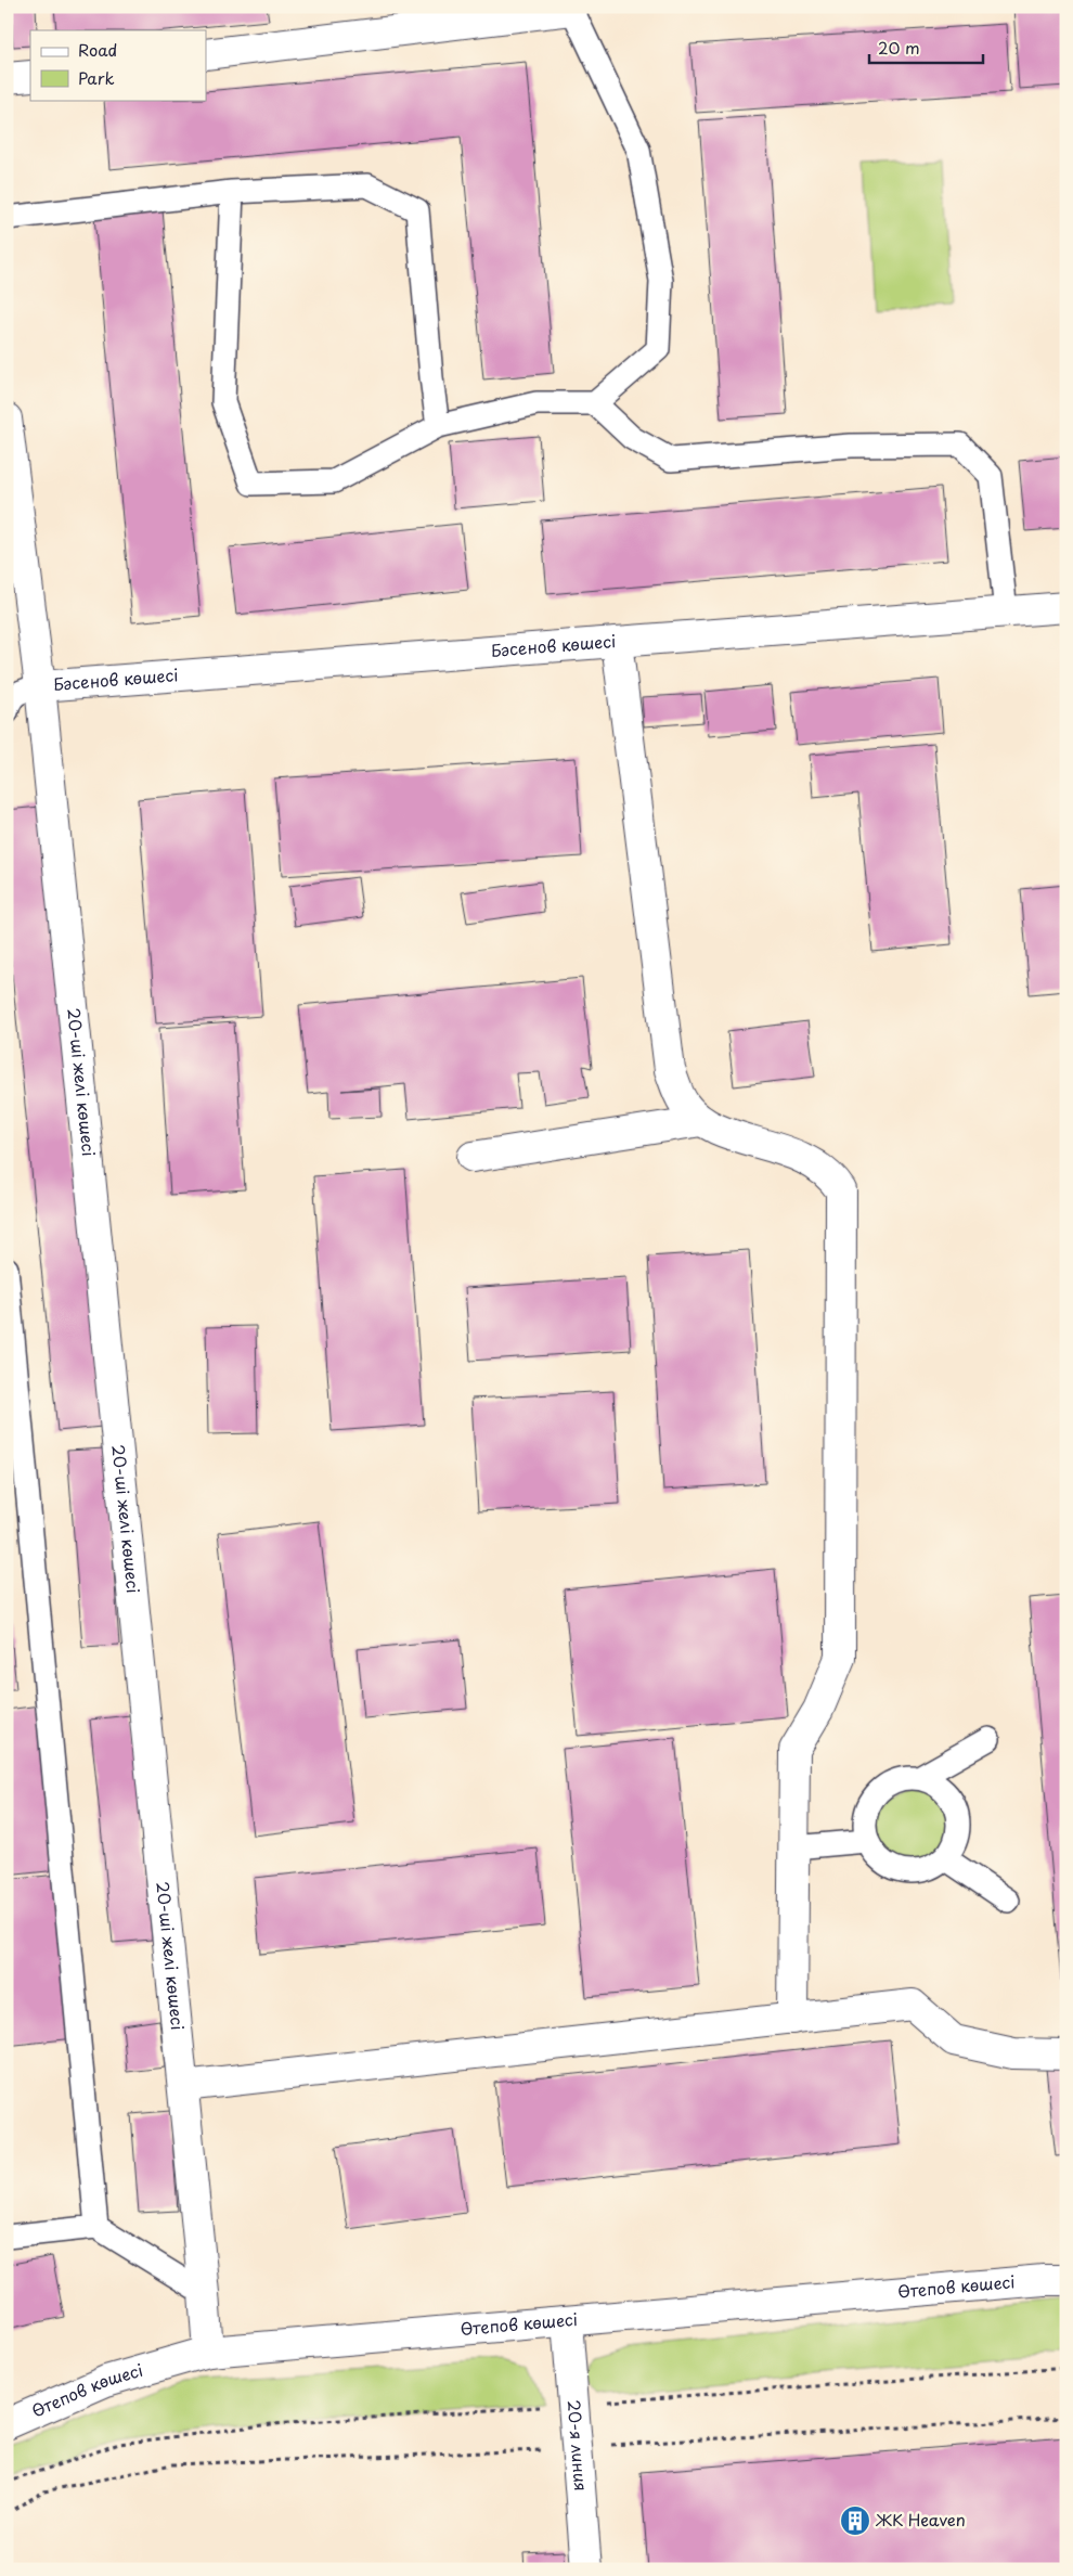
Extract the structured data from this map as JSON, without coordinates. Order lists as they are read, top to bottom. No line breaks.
{"streets":{"street":["Бәсенов көшесі","20-ші желі көшесі","Өтепов көшесі","20-я линия"]},"crossings":[["Бәсенов көшесі","20-ші желі көшесі"],["20-ші желі көшесі","Өтепов көшесі"],["Өтепов көшесі","20-я линия"]],"places":{"building":["ЖК Heaven"]},"legend":["Road","Park"],"scale_bar":"20 m"}
